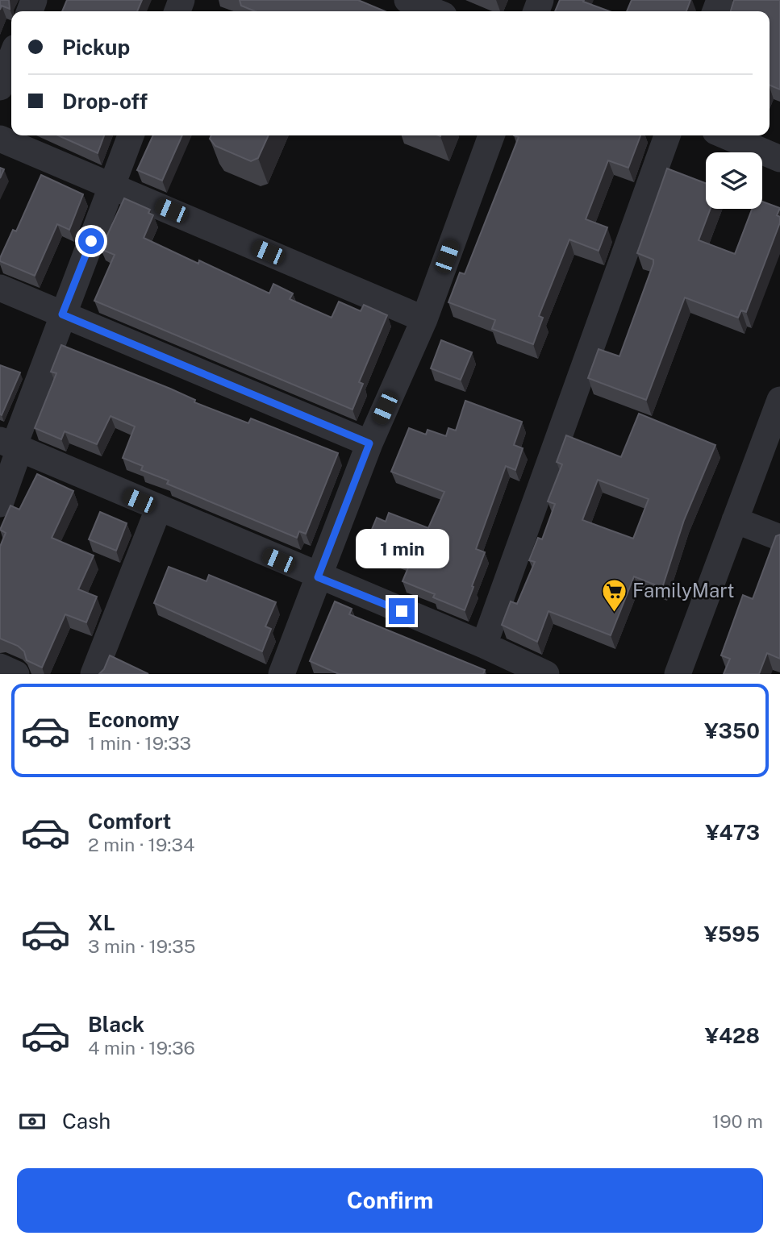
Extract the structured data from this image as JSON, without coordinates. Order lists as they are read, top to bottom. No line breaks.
{"places":{"supermarket":["FamilyMart"]},"page":{"banner":["Pickup","Drop-off"],"bubble":"1 min","list":[{"name":"Economy","note":"1 min · 19:33","value":"¥350"},{"name":"Comfort","note":"2 min · 19:34","value":"¥473"},{"name":"XL","note":"3 min · 19:35","value":"¥595"},{"name":"Black","note":"4 min · 19:36","value":"¥428"}],"pay":["Cash","190 m"],"buttons":"Confirm"}}
